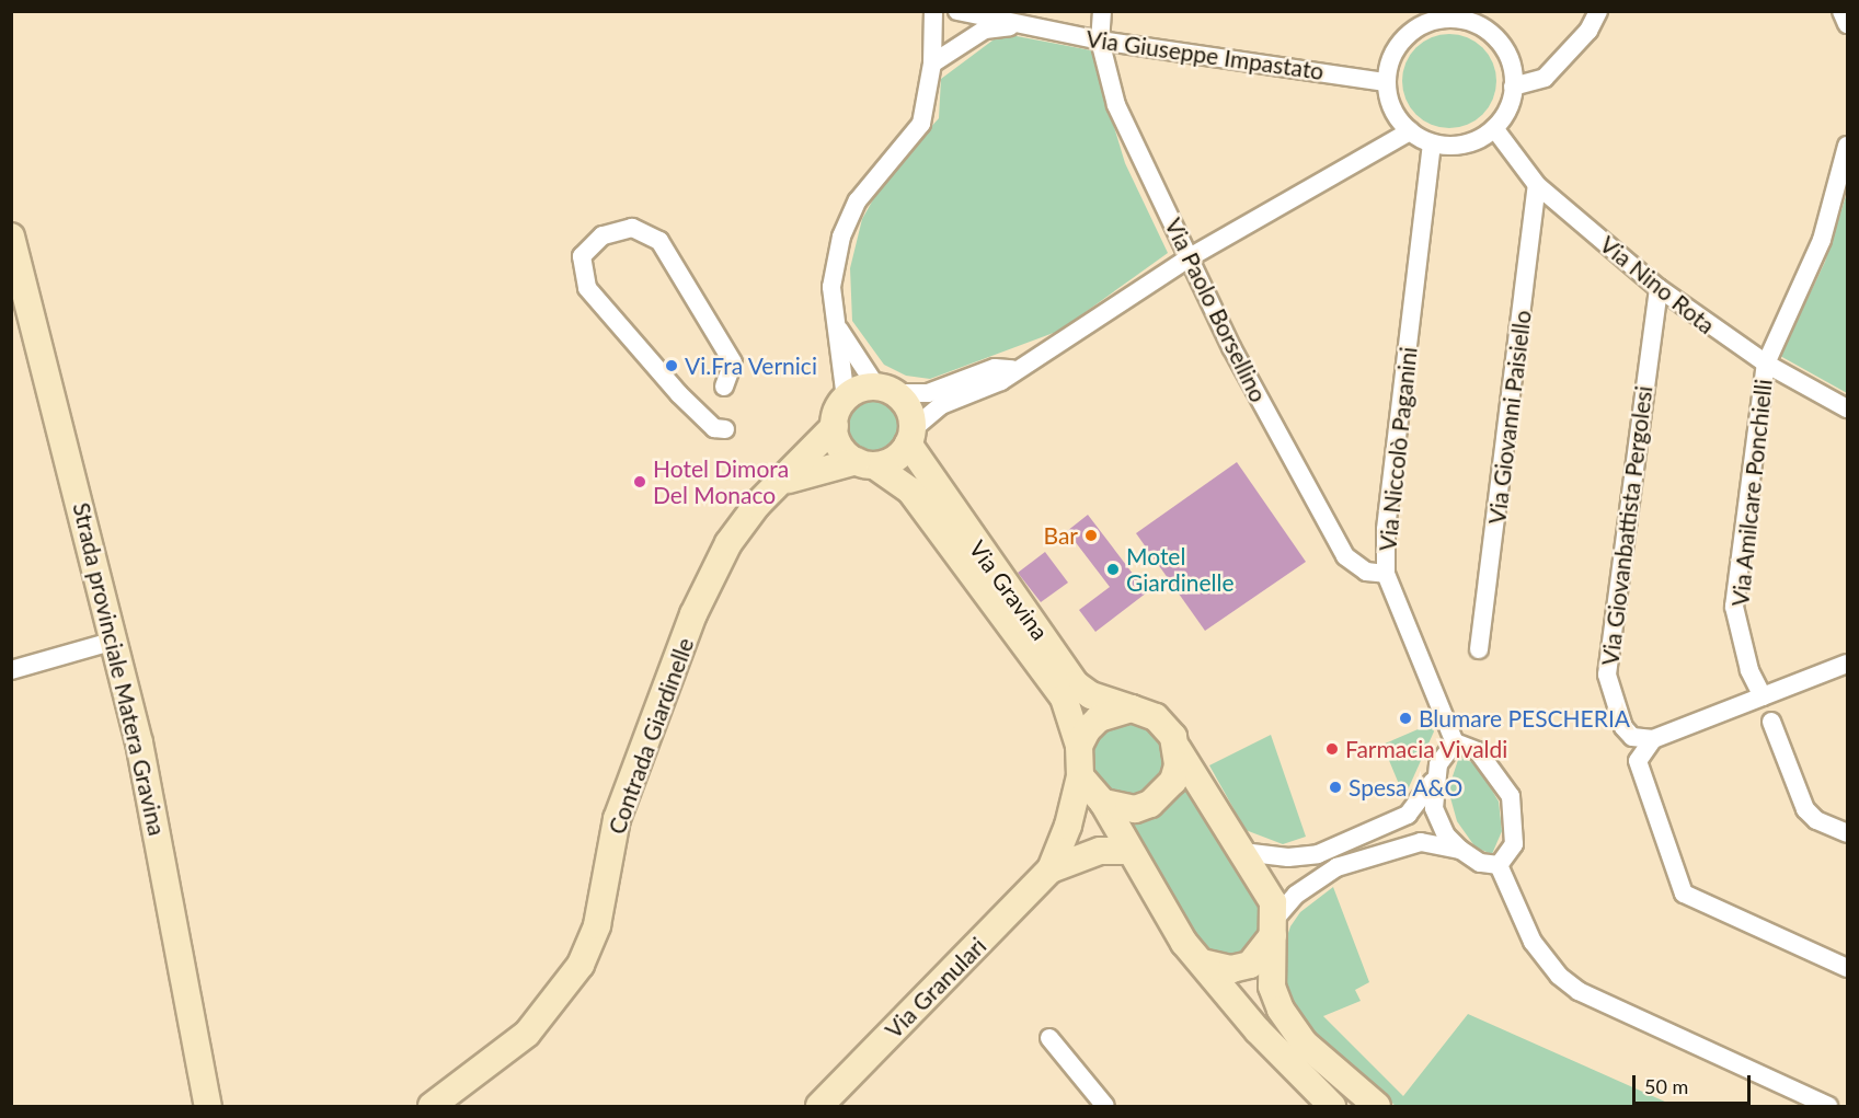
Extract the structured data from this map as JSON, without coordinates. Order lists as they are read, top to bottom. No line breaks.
{"streets":{"main road":["Via Gravina","Strada provinciale Matera Gravina","Contrada Giardinelle","Via Granulari"],"street":["Via Giuseppe Impastato","Via Nino Rota","Via Paolo Borsellino","Via Giovanni Paisiello","Via Niccolò Paganini","Via Amilcare Ponchielli","Via Giovanbattista Pergolesi"]},"crossings":[["Via Giuseppe Impastato","Via Nino Rota"],["Via Giuseppe Impastato","Via Paolo Borsellino"],["Via Giuseppe Impastato","Via Niccolò Paganini"],["Via Nino Rota","Via Giovanni Paisiello"],["Via Nino Rota","Via Niccolò Paganini"],["Via Nino Rota","Via Amilcare Ponchielli"],["Via Nino Rota","Via Giovanbattista Pergolesi"],["Via Paolo Borsellino","Via Niccolò Paganini"],["Via Gravina","Contrada Giardinelle"]],"places":["Vi.Fra Vernici","Hotel Dimora Del Monaco","Bar","Motel Giardinelle","Blumare PESCHERIA","Farmacia Vivaldi","Spesa A&O"],"scale_bar":"50 m"}
